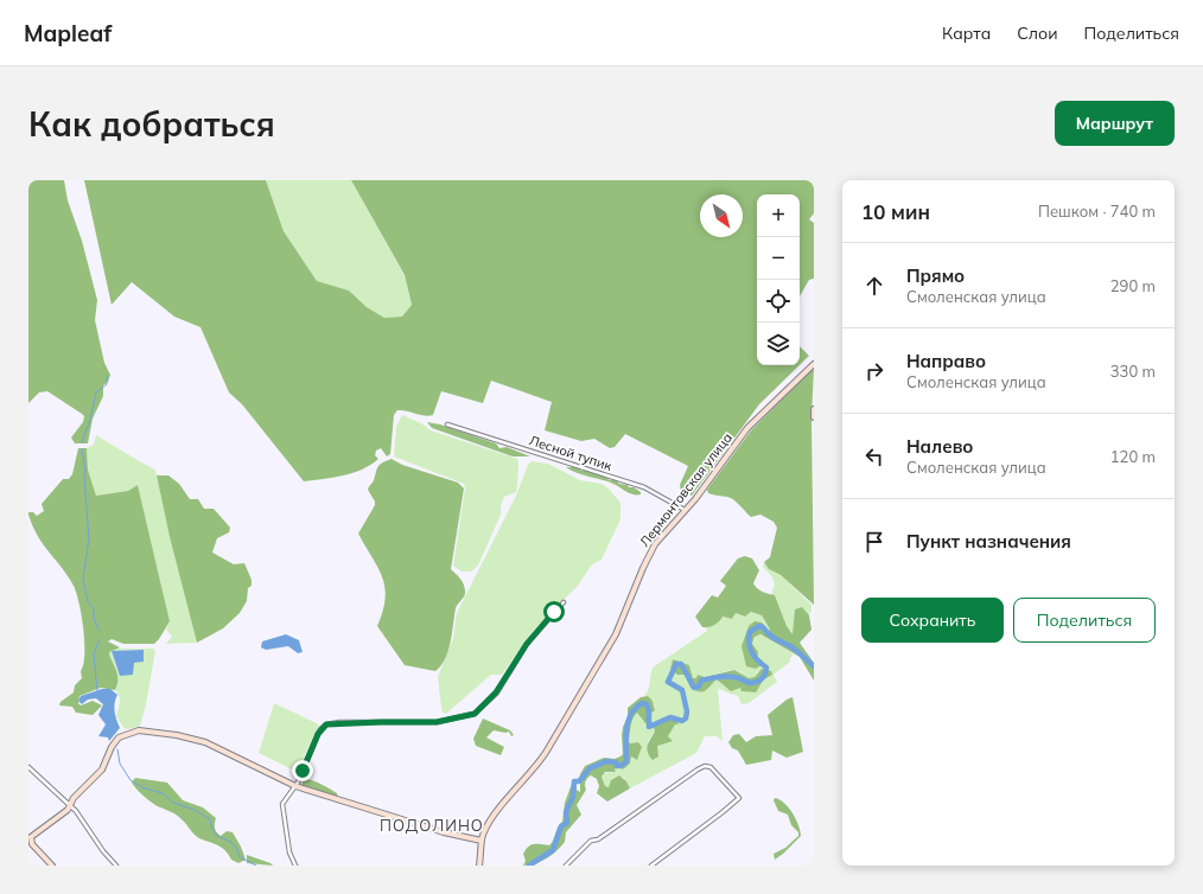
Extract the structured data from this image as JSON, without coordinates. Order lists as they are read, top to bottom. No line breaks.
{"streets":{"street":["Лесной тупик","Лермонтовская улица"]},"crossings":[["Лесной тупик","Лермонтовская улица"]],"districts":["ПОДОЛИНО"],"north":"bottom right","page":{"header":"Mapleaf","nav":["Карта","Слои","Поделиться"],"buttons":["Маршрут",["Сохранить","Поделиться"]],"title":"Как добраться","heading":["10 мин","Пешком · 740 m"],"map_buttons":["+","−"],"list":[["Прямо","Смоленская улица","290 m"],["Направо","Смоленская улица","330 m"],["Налево","Смоленская улица","120 m"],"Пункт назначения"]}}
